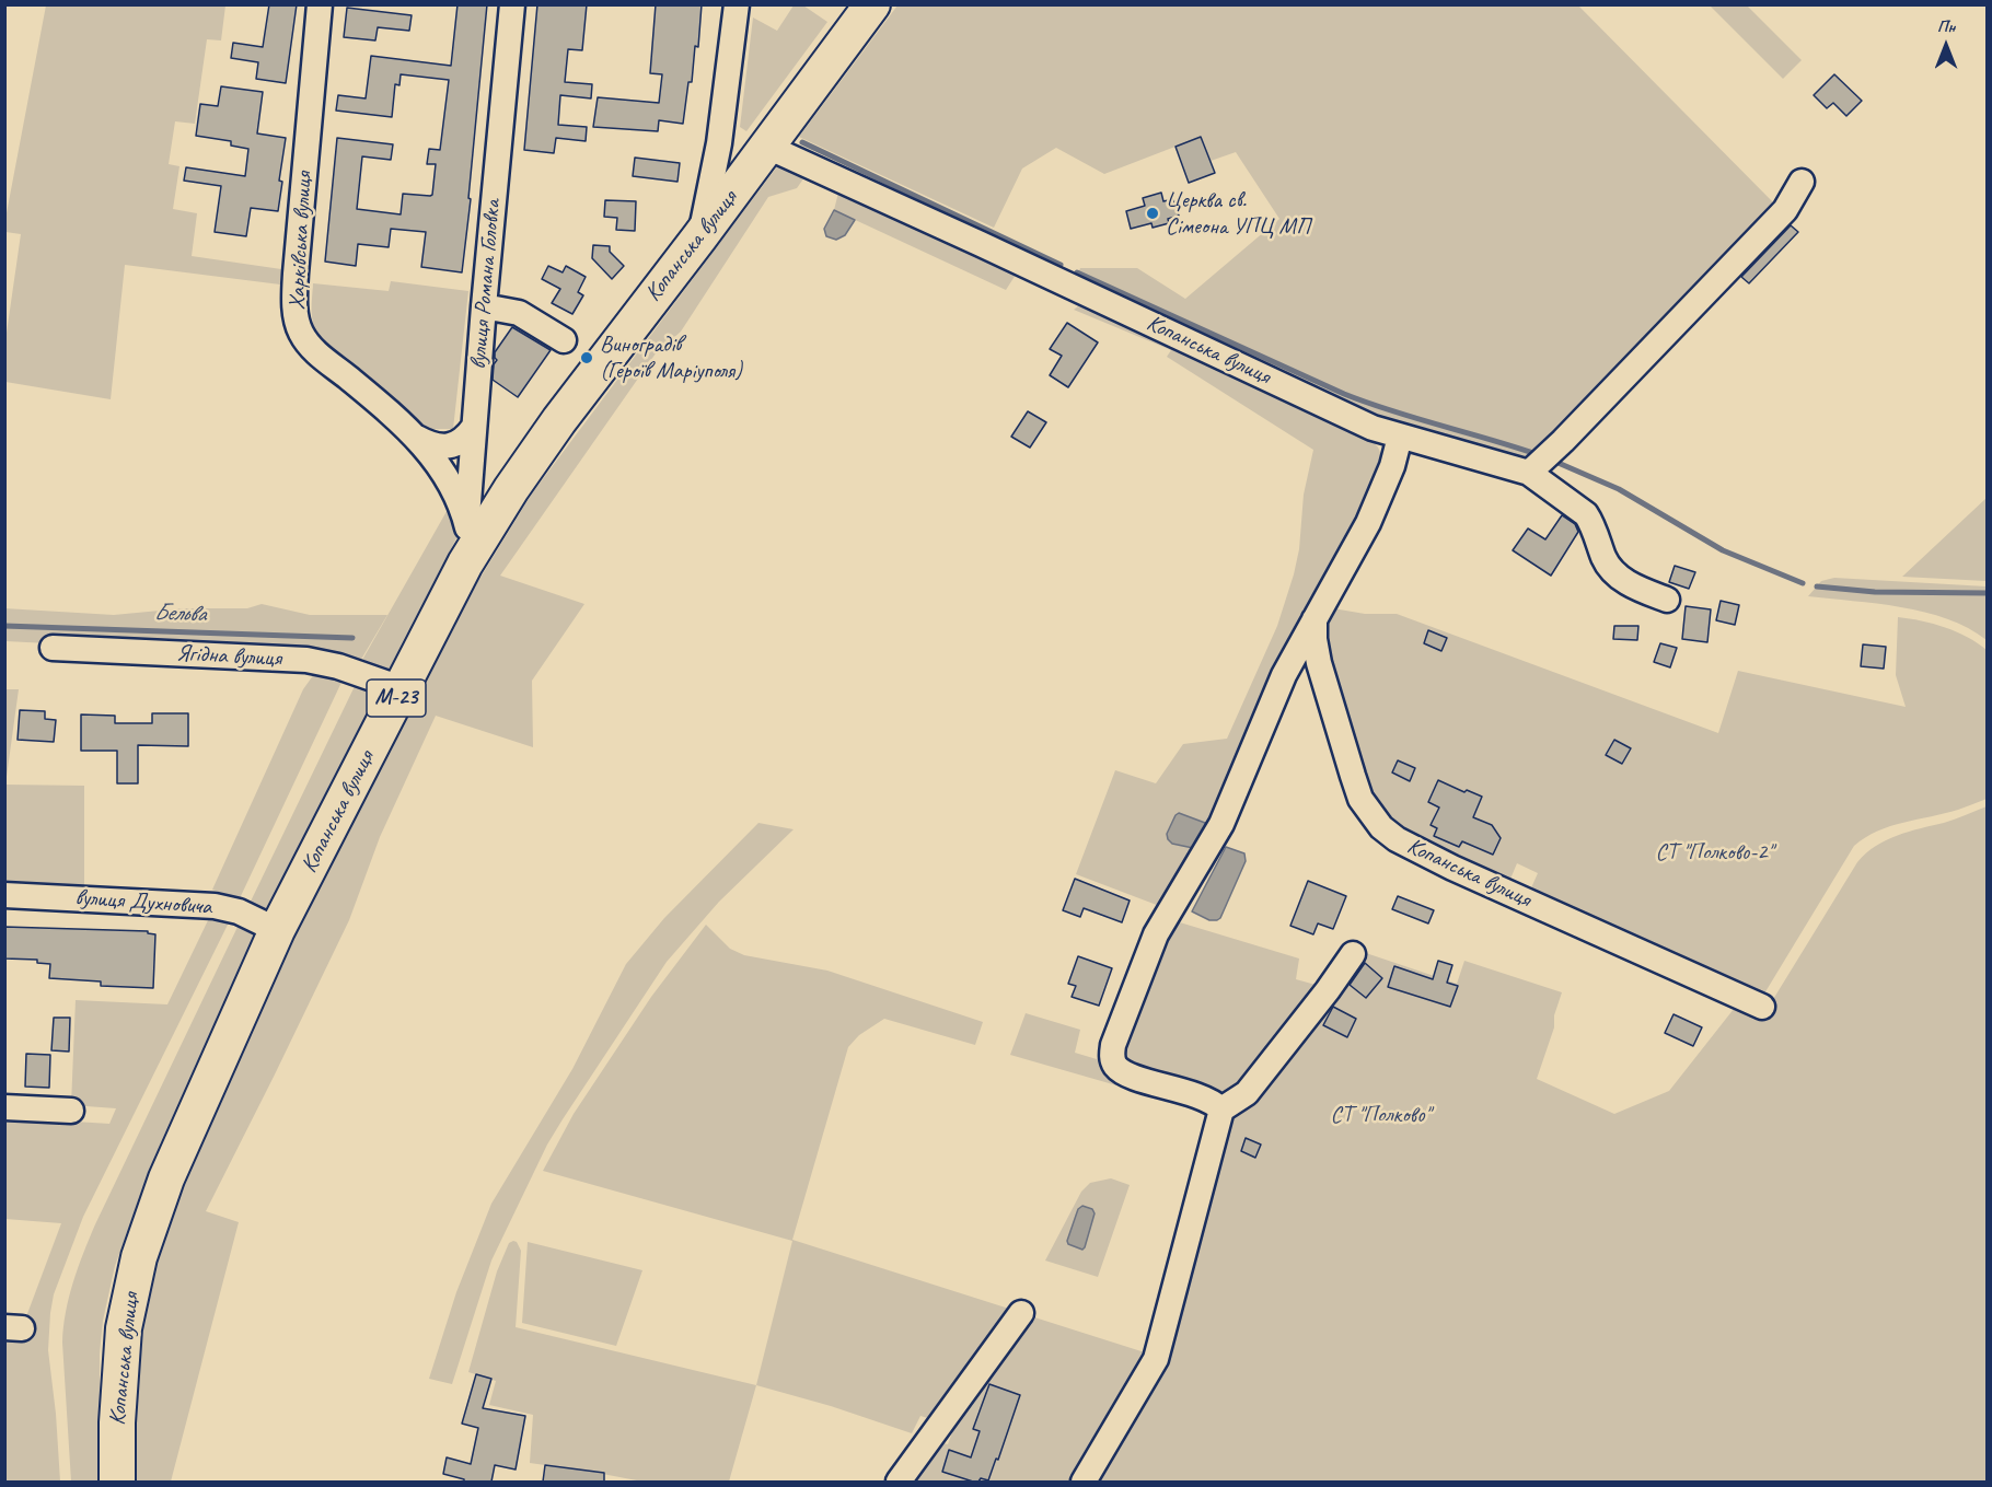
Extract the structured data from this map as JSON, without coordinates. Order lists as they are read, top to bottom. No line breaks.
{"streets":{"highway":["Копанська вулиця","М-23"],"street":["Харківська вулиця","вулиця Романа Головка","Ягідна вулиця","вулиця Духновича"]},"crossings":[["Харківська вулиця","вулиця Романа Головка"],["Копанська вулиця","вулиця Романа Головка"],["Копанська вулиця","Ягідна вулиця"],["Копанська вулиця","вулиця Духновича"]],"water":["Бельва"],"parks":["СТ \"Полково-2\"","СТ \"Полково\""],"places":["Церква св. Сімеона УПЦ МП","Виноградів (Героїв Маріуполя)"],"north":"top"}
